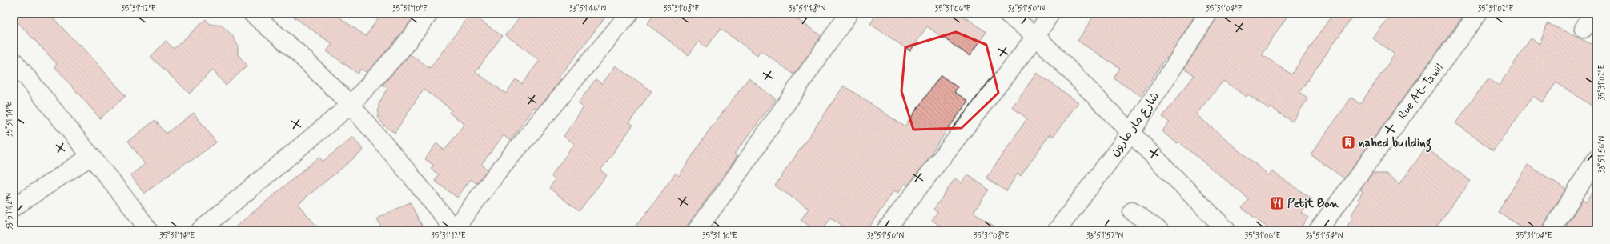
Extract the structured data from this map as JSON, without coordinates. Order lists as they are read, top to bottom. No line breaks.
{"streets":{"street":["Rue At-Tawil","شارع مار مارون"]},"places":{"building":["nahed building"],"restaurant":["Petit Bon"]},"coordinates":["35°31'12\"E","35°31'10\"E","33°51'46\"N","35°31'08\"E","33°51'48\"N","35°31'06\"E","33°51'50\"N","35°31'04\"E","35°31'02\"E","35°31'14\"E","33°51'56\"N","33°51'42\"N","33°51'52\"N","33°51'54\"N"]}
